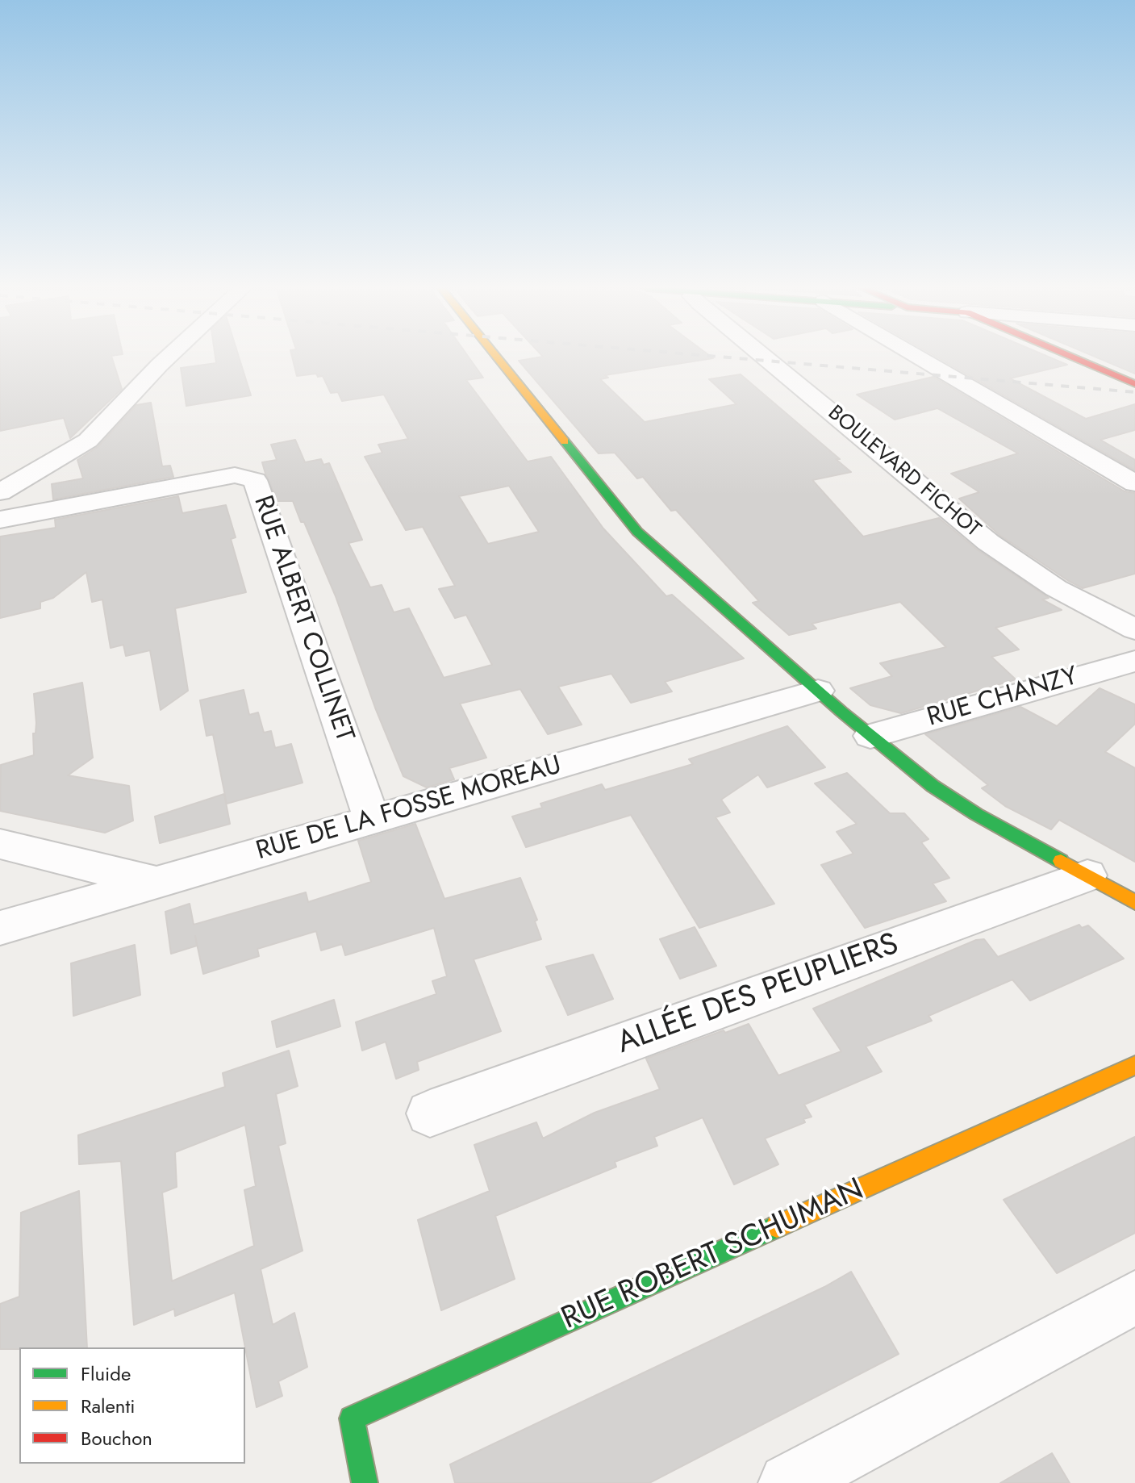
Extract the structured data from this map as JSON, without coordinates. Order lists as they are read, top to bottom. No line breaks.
{"streets":{"street":["BOULEVARD FICHOT","RUE ALBERT COLLINET","RUE CHANZY","RUE DE LA FOSSE MOREAU","ALLÉE DES PEUPLIERS","RUE ROBERT SCHUMAN"]},"crossings":[["RUE ALBERT COLLINET","RUE DE LA FOSSE MOREAU"]],"legend":["Fluide","Ralenti","Bouchon"]}
